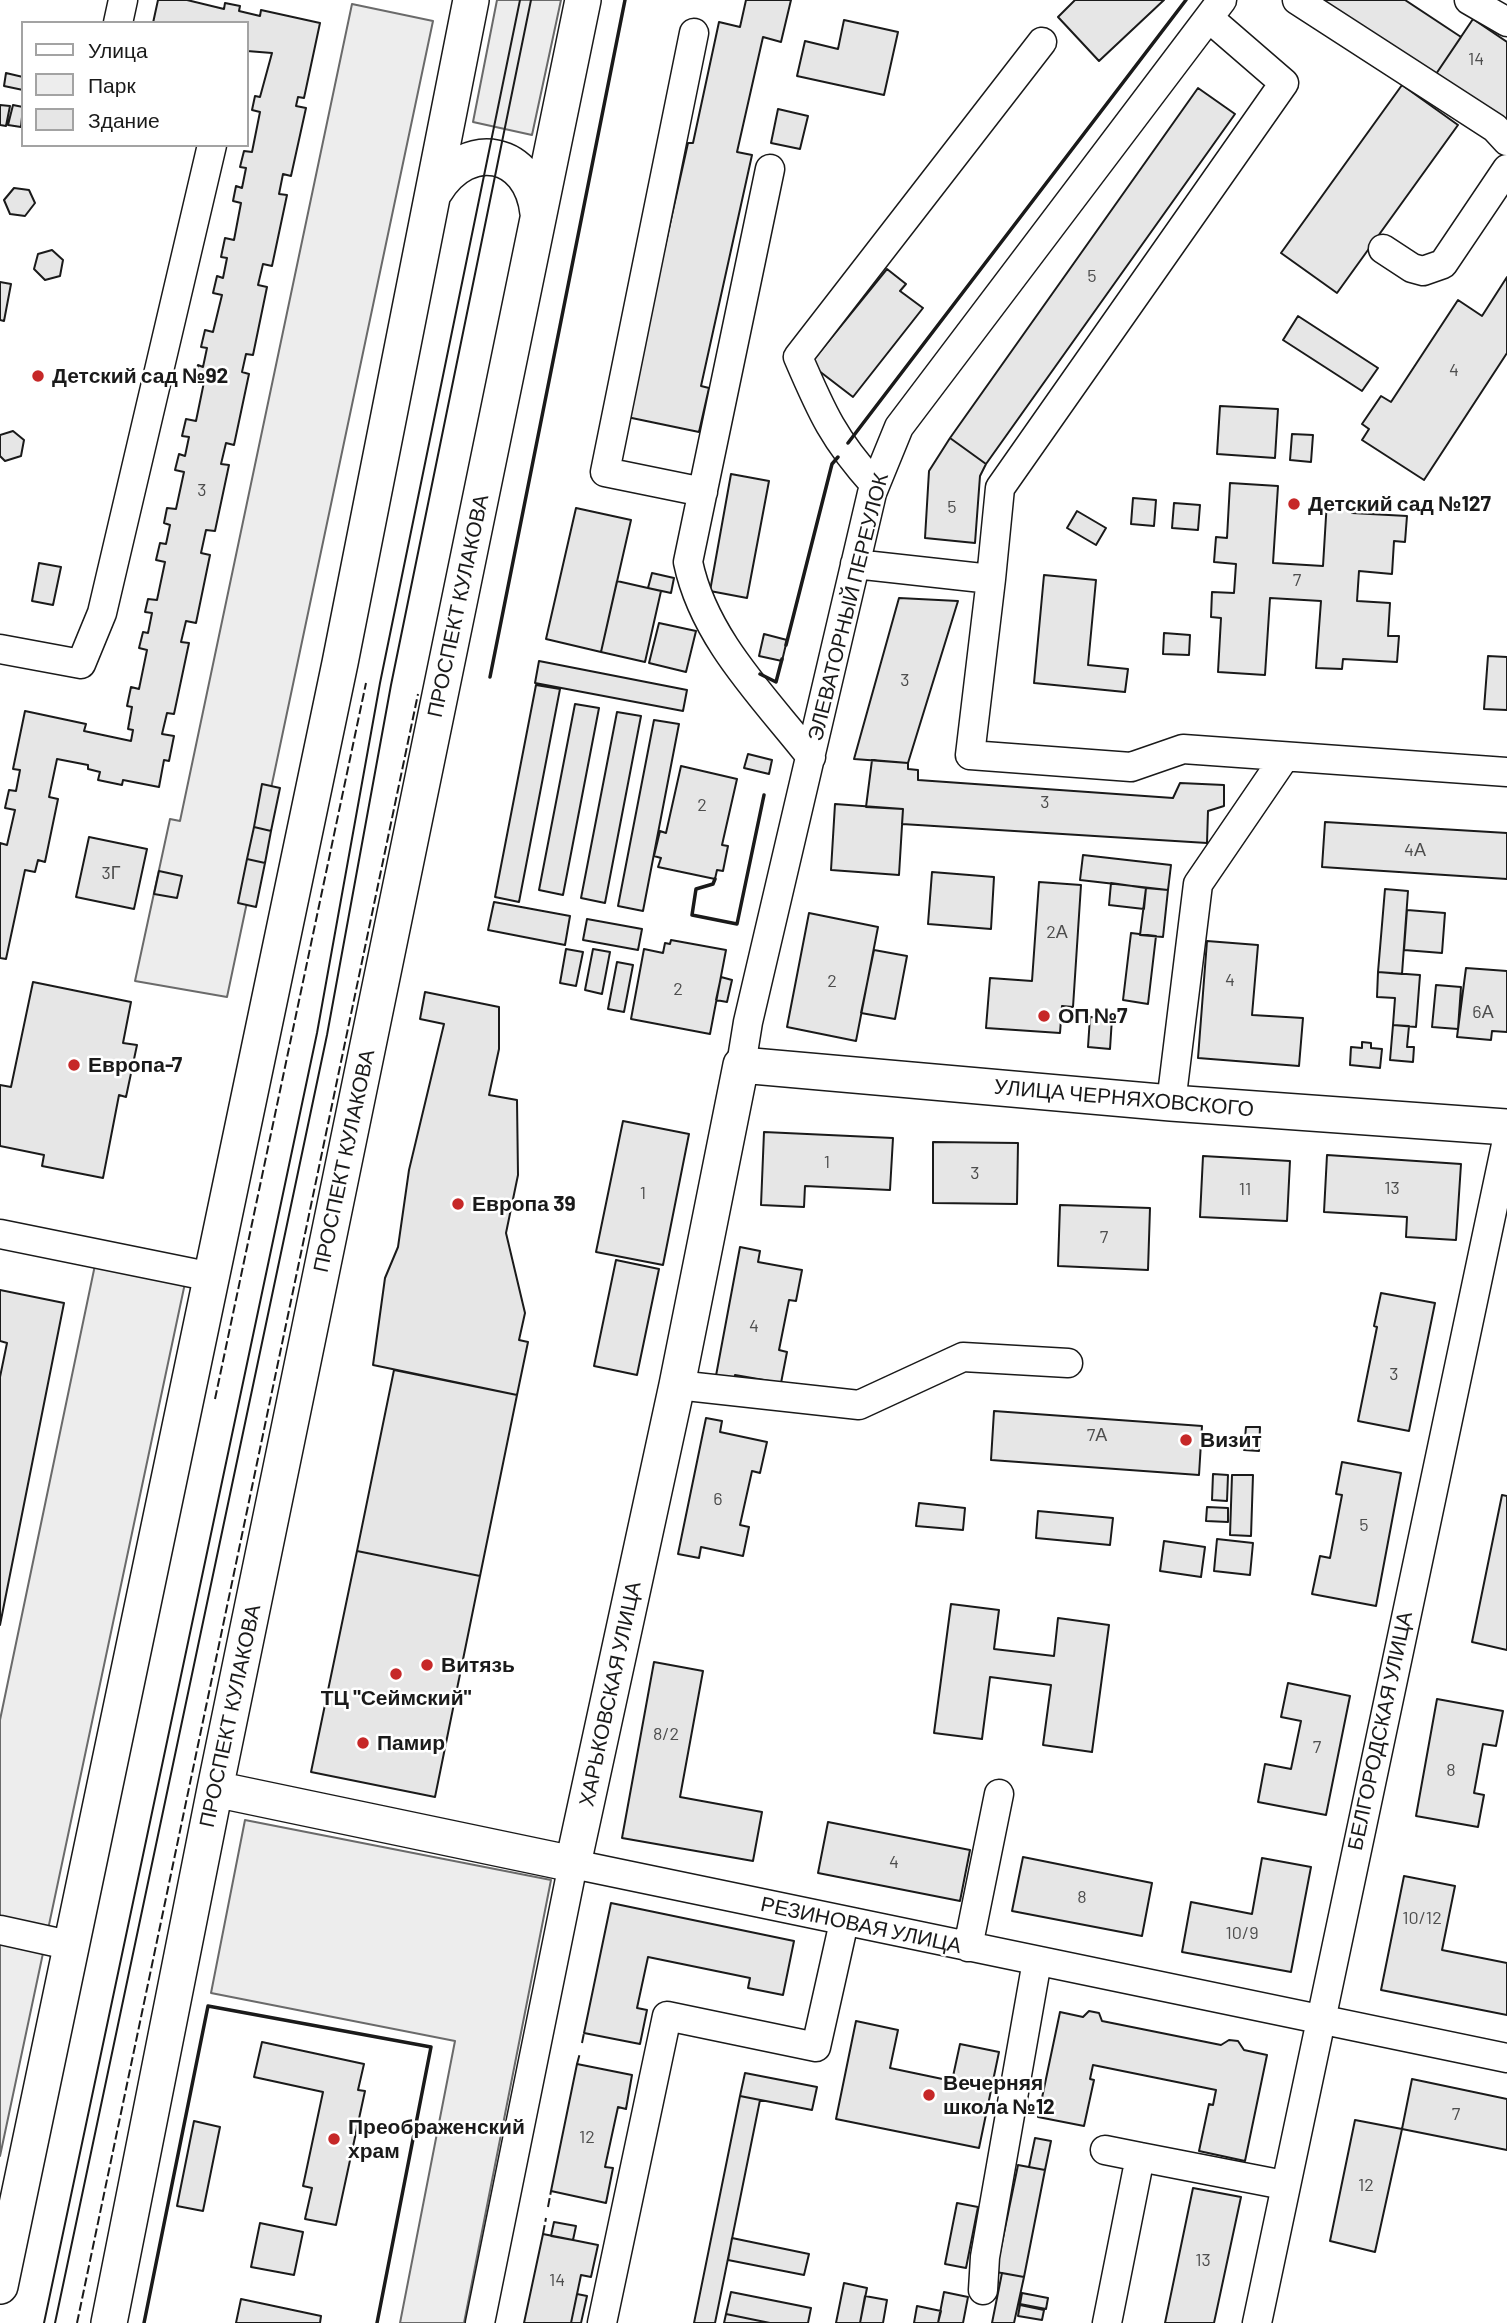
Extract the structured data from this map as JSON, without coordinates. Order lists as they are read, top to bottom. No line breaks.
{"streets":{"main road":["ПРОСПЕКТ КУЛАКОВА","УЛИЦА ЧЕРНЯХОВСКОГО","ХАРЬКОВСКАЯ УЛИЦА","РЕЗИНОВАЯ УЛИЦА"],"street":["ЭЛЕВАТОРНЫЙ ПЕРЕУЛОК","БЕЛГОРОДСКАЯ УЛИЦА"]},"crossings":[["ПРОСПЕКТ КУЛАКОВА","РЕЗИНОВАЯ УЛИЦА"],["ЭЛЕВАТОРНЫЙ ПЕРЕУЛОК","УЛИЦА ЧЕРНЯХОВСКОГО"],["ЭЛЕВАТОРНЫЙ ПЕРЕУЛОК","ХАРЬКОВСКАЯ УЛИЦА"],["УЛИЦА ЧЕРНЯХОВСКОГО","ХАРЬКОВСКАЯ УЛИЦА"],["ХАРЬКОВСКАЯ УЛИЦА","РЕЗИНОВАЯ УЛИЦА"],["БЕЛГОРОДСКАЯ УЛИЦА","РЕЗИНОВАЯ УЛИЦА"]],"places":["Детский сад №92","Детский сад №127","ОП №7","Европа-7","Европа 39","Визит","Витязь","ТЦ \"Сеймский\"","Памир","Вечерняя школа №12","Преображенский храм"],"house_numbers":["14","5","4","3","5","7","3","3","2","4А","3Г","2А","4","2","2","6А","1","3","13","11","1","7","4","3","7А","6","5","8/2","7","8","4","8","10/12","10/9","7","12","12","13","14"],"legend":["Улица","Парк","Здание"]}
